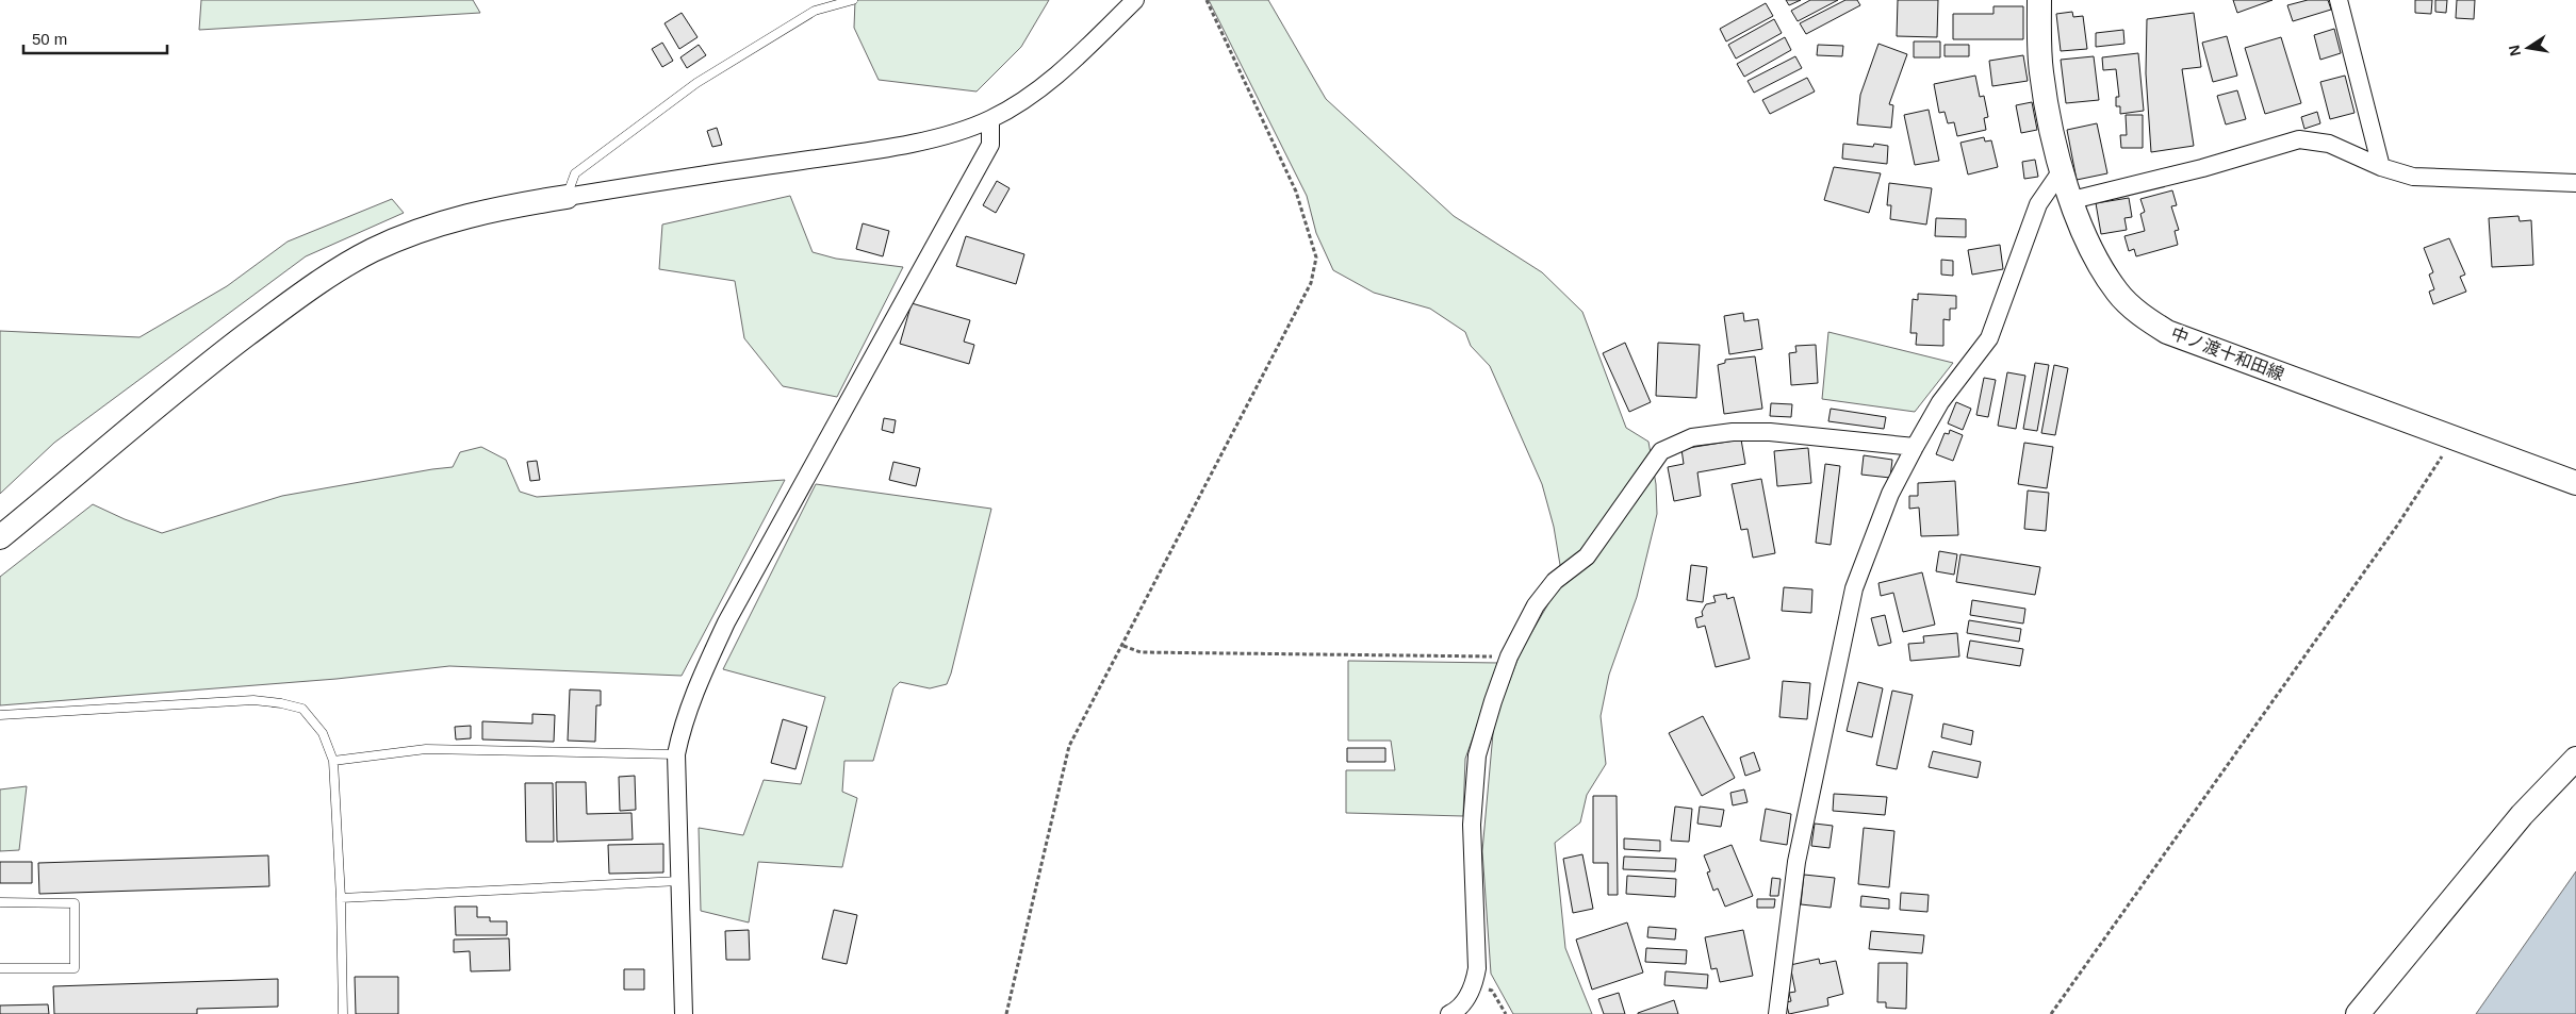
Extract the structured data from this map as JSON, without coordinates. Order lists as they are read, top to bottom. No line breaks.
{"streets":{"street":["中ノ渡十和田線"]},"scale_bar":"50 m","north":"left"}
